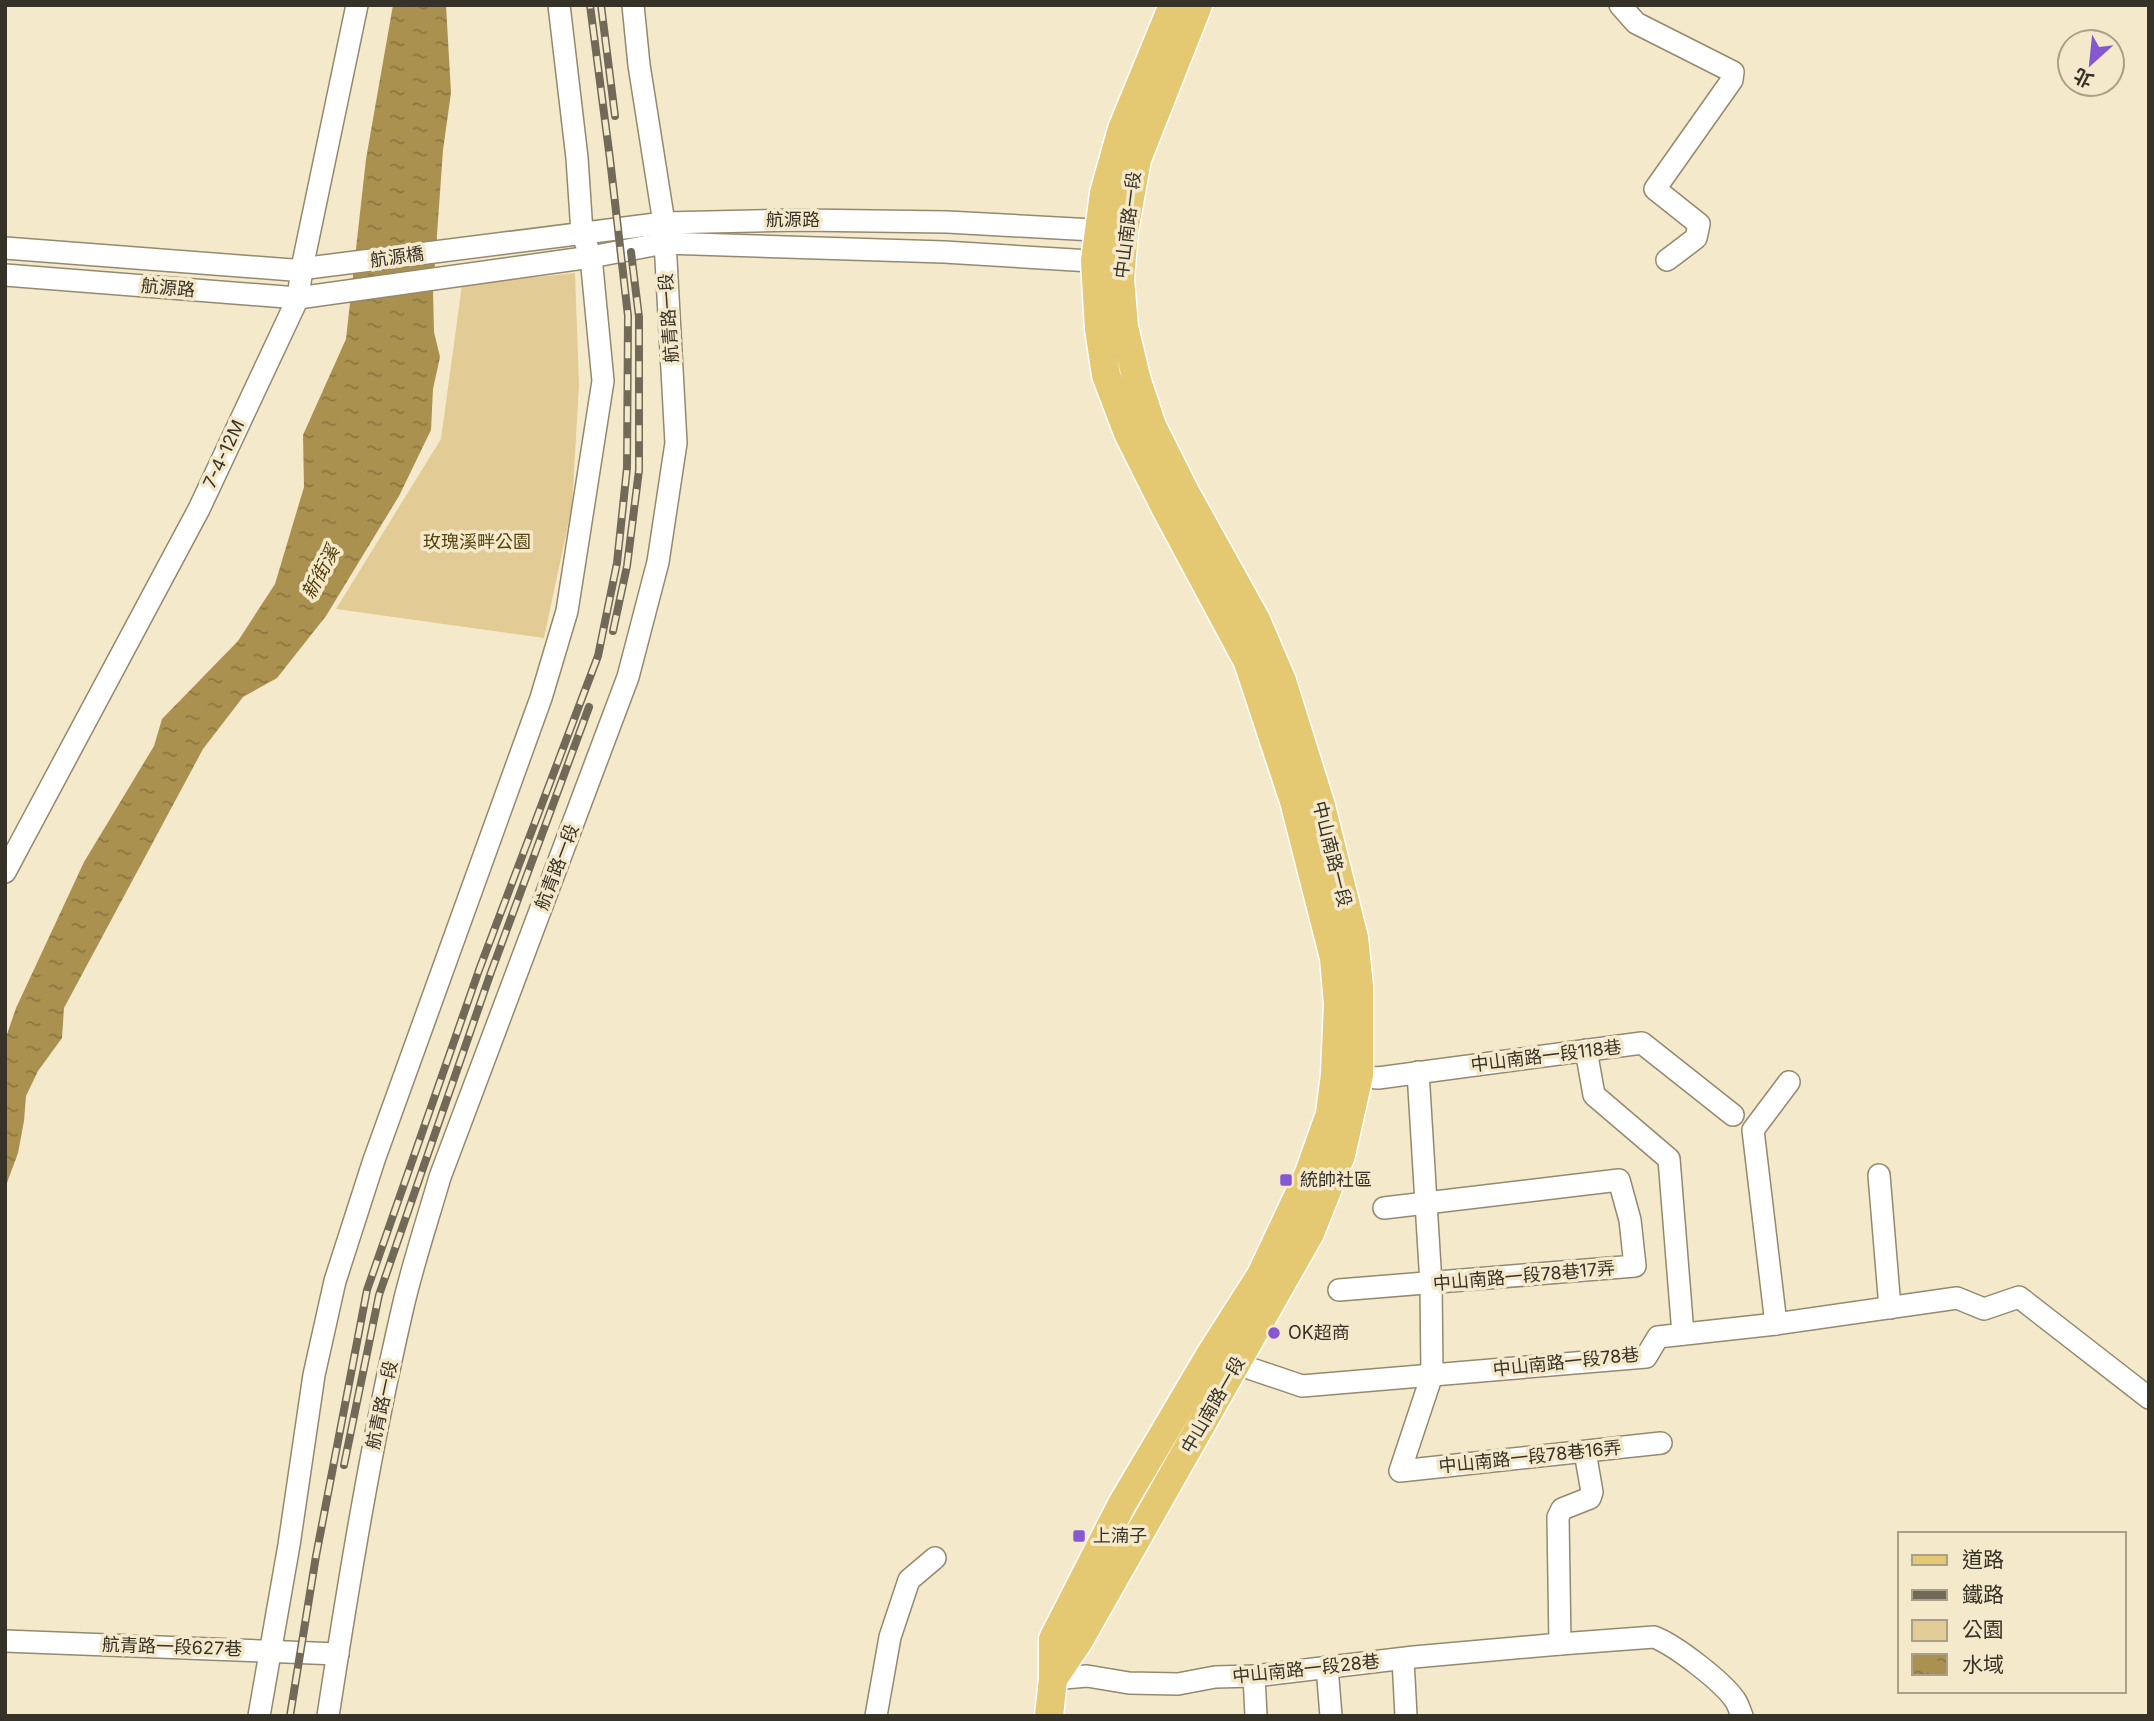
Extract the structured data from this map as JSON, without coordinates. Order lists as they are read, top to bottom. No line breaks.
{"streets":{"main road":["中山南路一段"],"street":["航源路","航源橋","航青路一段","7-4-12M","中山南路一段118巷","中山南路一段78巷17弄","中山南路一段78巷","中山南路一段78巷16弄","航青路一段627巷","中山南路一段28巷"]},"crossings":[["航源路","中山南路一段"],["航源路","航源橋"],["航源路","航青路一段"],["航源路","7-4-12M"],["中山南路一段","中山南路一段118巷"],["中山南路一段","中山南路一段78巷"],["中山南路一段","中山南路一段28巷"],["航青路一段","航青路一段627巷"],["中山南路一段78巷","中山南路一段78巷16弄"]],"water":["新街溪"],"parks":["玫瑰溪畔公園"],"places":{"transit":["統帥社區","上湳子"],"other":["OK超商"]},"legend":["道路","鐵路","公園","水域"],"north":"bottom left"}
